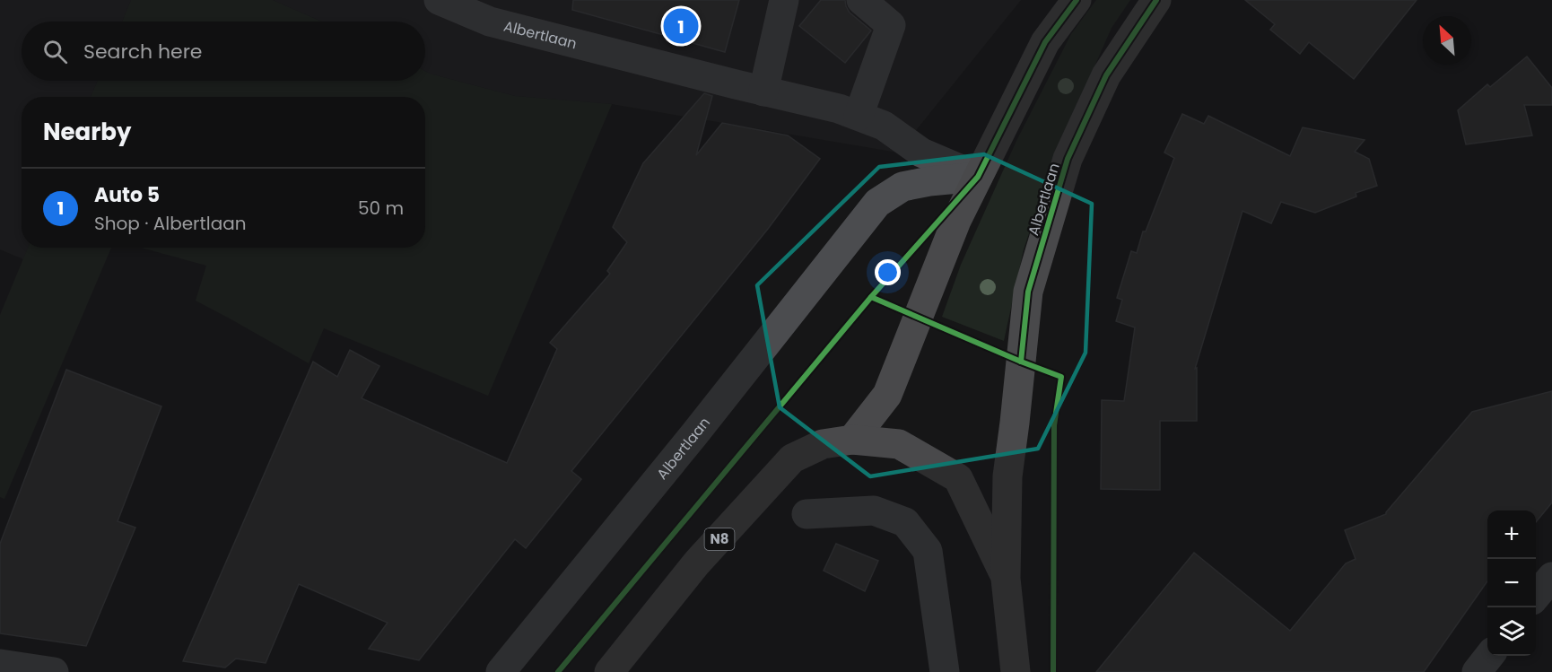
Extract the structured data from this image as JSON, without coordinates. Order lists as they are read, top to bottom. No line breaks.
{"streets":{"main road":["Albertlaan","N8"]},"north":"top left","page":{"pins":"1","search":"Search here","heading":"Nearby","list":[{"mark":"1","name":"Auto 5","note":"Shop · Albertlaan","value":"50 m"}],"map_buttons":["+","−"]}}
